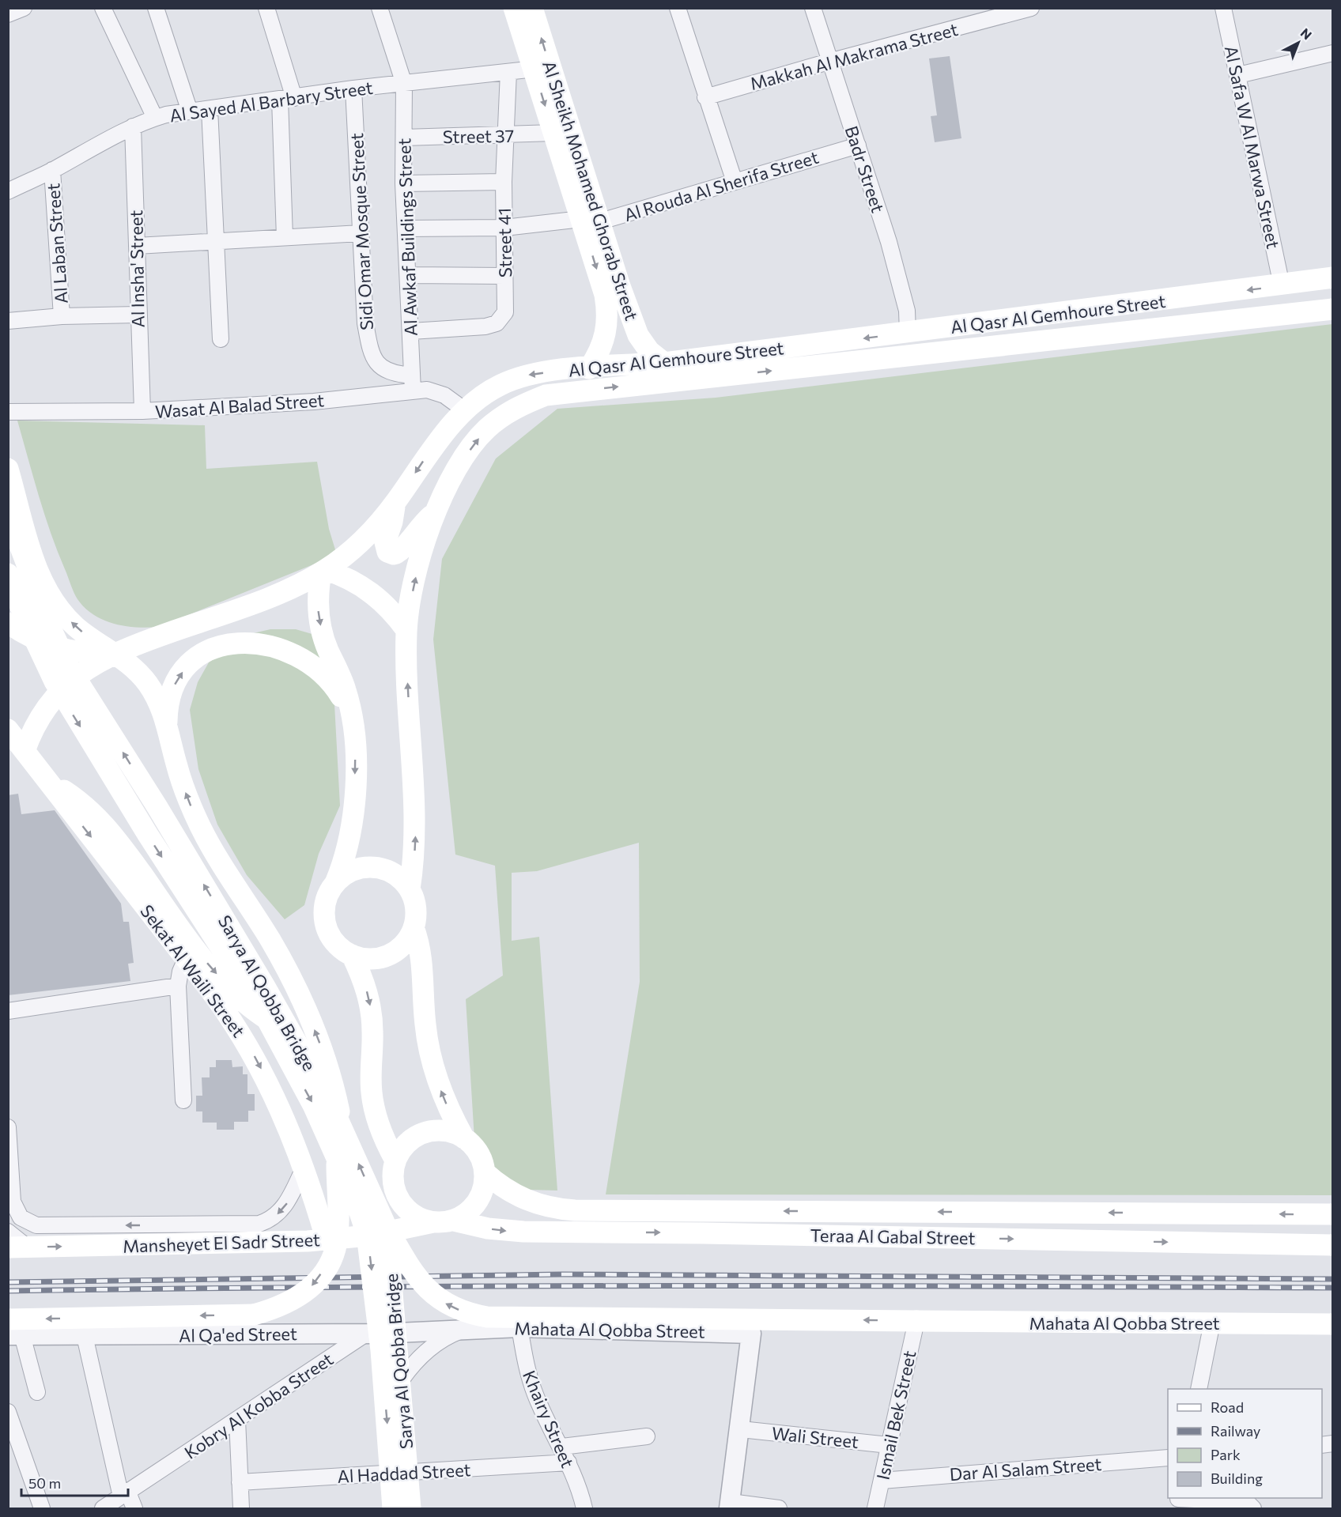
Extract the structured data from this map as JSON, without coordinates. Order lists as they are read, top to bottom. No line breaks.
{"streets":{"main road":["Al Sheikh Mohamed Ghorab Street","Al Qasr Al Gemhoure Street","Sekat Al Waili Street","Sarya Al Qobba Bridge","Teraa Al Gabal Street","Mansheyet El Sadr Street","Mahata Al Qobba Street"],"street":["Makkah Al Makrama Street","Al Sayed Al Barbary Street","Street 37","Al Safa W Al Marwa Street","Badr Street","Al Rouda Al Sherifa Street","Sidi Omar Mosque Street","Al Awkaf Buildings Street","Street 41","Al Laban Street","Al Insha' Street","Wasat Al Balad Street","Al Qa'ed Street","Kobry Al Kobba Street","Ismail Bek Street","Khairy Street","Wali Street","Dar Al Salam Street","Al Haddad Street"]},"crossings":[["Makkah Al Makrama Street","Badr Street"],["Al Sayed Al Barbary Street","Al Sheikh Mohamed Ghorab Street"],["Al Sayed Al Barbary Street","Sidi Omar Mosque Street"],["Al Sayed Al Barbary Street","Al Awkaf Buildings Street"],["Al Sayed Al Barbary Street","Street 41"],["Al Sayed Al Barbary Street","Al Laban Street"],["Al Sayed Al Barbary Street","Al Insha' Street"],["Street 37","Al Sheikh Mohamed Ghorab Street"],["Street 37","Al Awkaf Buildings Street"],["Street 37","Street 41"],["Al Safa W Al Marwa Street","Al Qasr Al Gemhoure Street"],["Badr Street","Al Rouda Al Sherifa Street"],["Badr Street","Al Qasr Al Gemhoure Street"],["Al Rouda Al Sherifa Street","Al Sheikh Mohamed Ghorab Street"],["Al Rouda Al Sherifa Street","Al Awkaf Buildings Street"],["Al Rouda Al Sherifa Street","Street 41"],["Al Sheikh Mohamed Ghorab Street","Al Qasr Al Gemhoure Street"],["Sidi Omar Mosque Street","Al Awkaf Buildings Street"],["Sidi Omar Mosque Street","Wasat Al Balad Street"],["Al Awkaf Buildings Street","Street 41"],["Al Awkaf Buildings Street","Wasat Al Balad Street"],["Al Laban Street","Al Insha' Street"],["Al Insha' Street","Wasat Al Balad Street"],["Al Qasr Al Gemhoure Street","Wasat Al Balad Street"],["Al Qasr Al Gemhoure Street","Sekat Al Waili Street"],["Sekat Al Waili Street","Mansheyet El Sadr Street"],["Sarya Al Qobba Bridge","Mahata Al Qobba Street"],["Teraa Al Gabal Street","Mansheyet El Sadr Street"],["Mahata Al Qobba Street","Al Qa'ed Street"],["Mahata Al Qobba Street","Ismail Bek Street"],["Mahata Al Qobba Street","Khairy Street"],["Mahata Al Qobba Street","Wali Street"],["Al Qa'ed Street","Kobry Al Kobba Street"],["Ismail Bek Street","Wali Street"],["Ismail Bek Street","Dar Al Salam Street"],["Khairy Street","Al Haddad Street"]],"one_way":["Mansheyet El Sadr Street","Mahata Al Qobba Street"],"legend":["Road","Railway","Park","Building"],"scale_bar":"50 m","north":"top right"}
